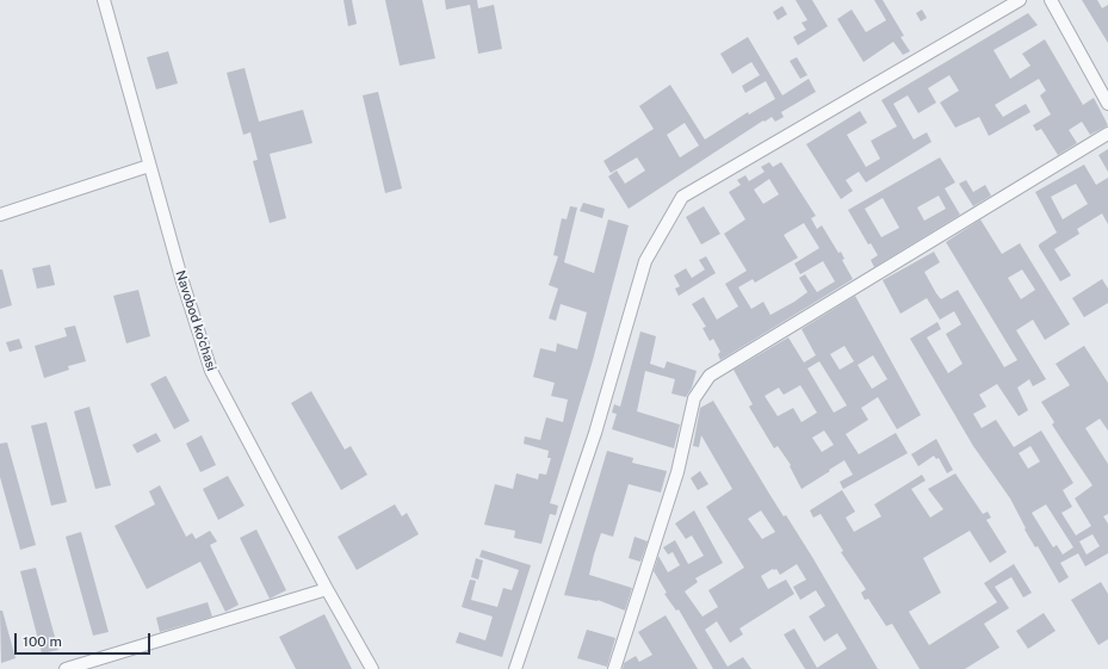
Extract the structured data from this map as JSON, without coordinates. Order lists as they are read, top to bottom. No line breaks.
{"streets":{"street":["Navobod ko'chasi"]},"scale_bar":"100 m"}
